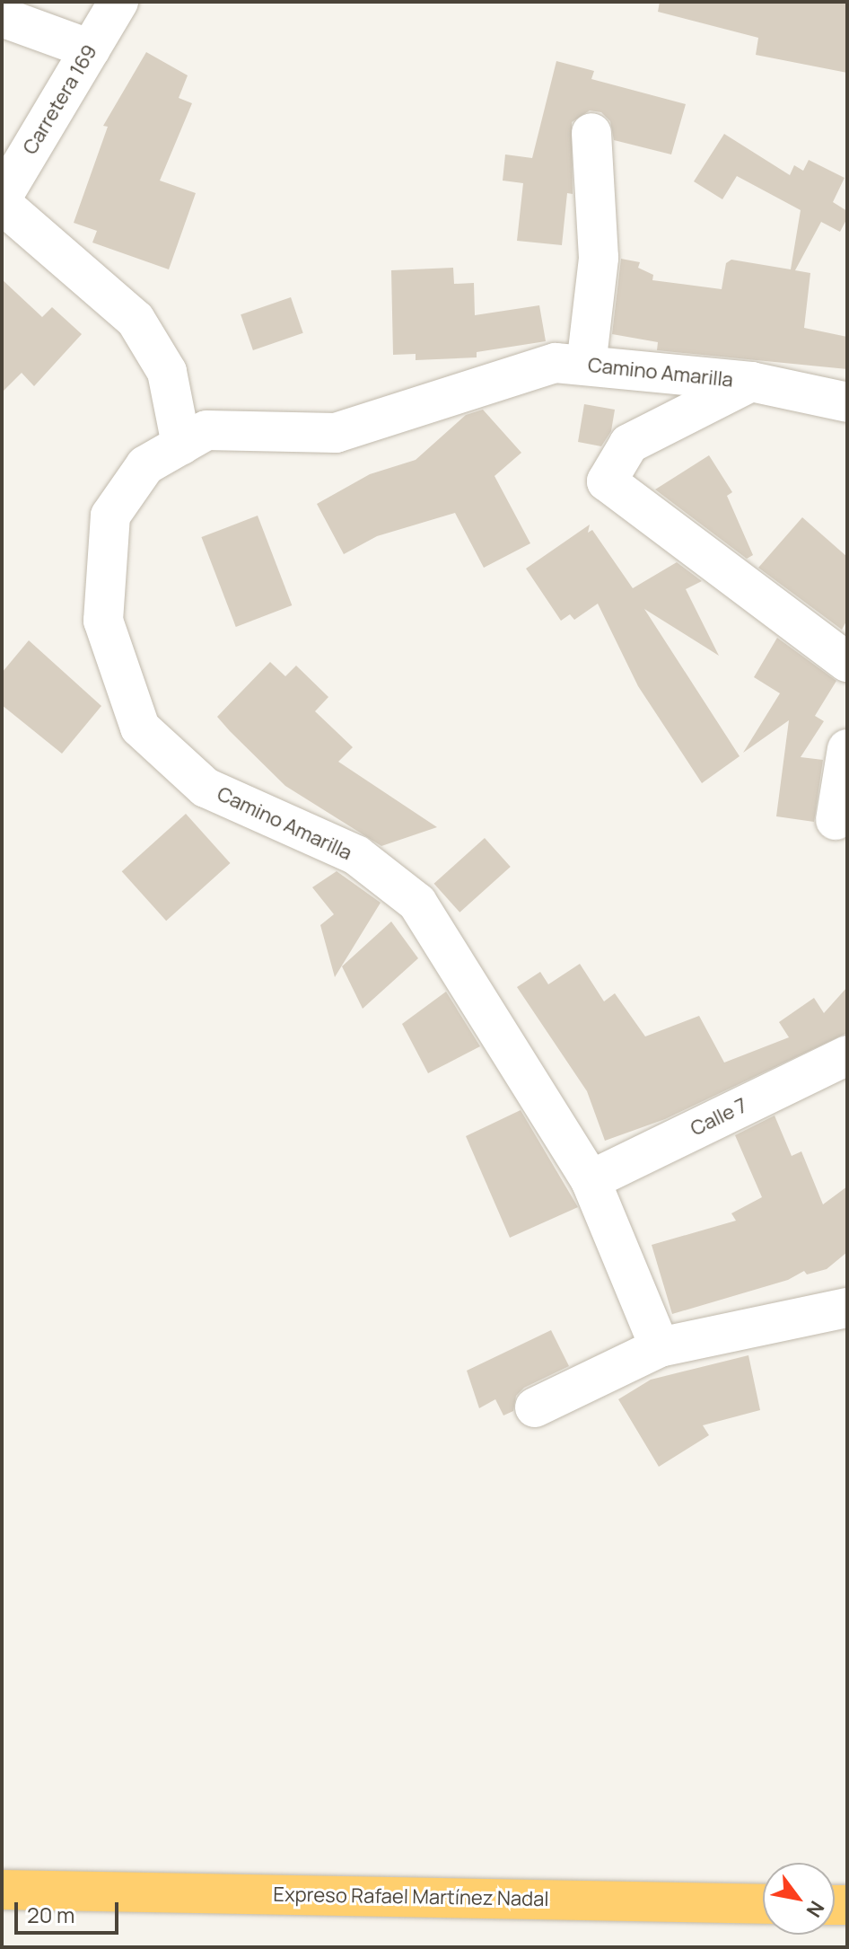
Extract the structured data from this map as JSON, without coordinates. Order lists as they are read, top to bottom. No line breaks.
{"streets":{"highway":["Expreso Rafael Martínez Nadal"],"street":["Carretera 169","Camino Amarilla","Calle 7"]},"crossings":[["Camino Amarilla","Calle 7"]],"scale_bar":"20 m","north":"bottom right"}
